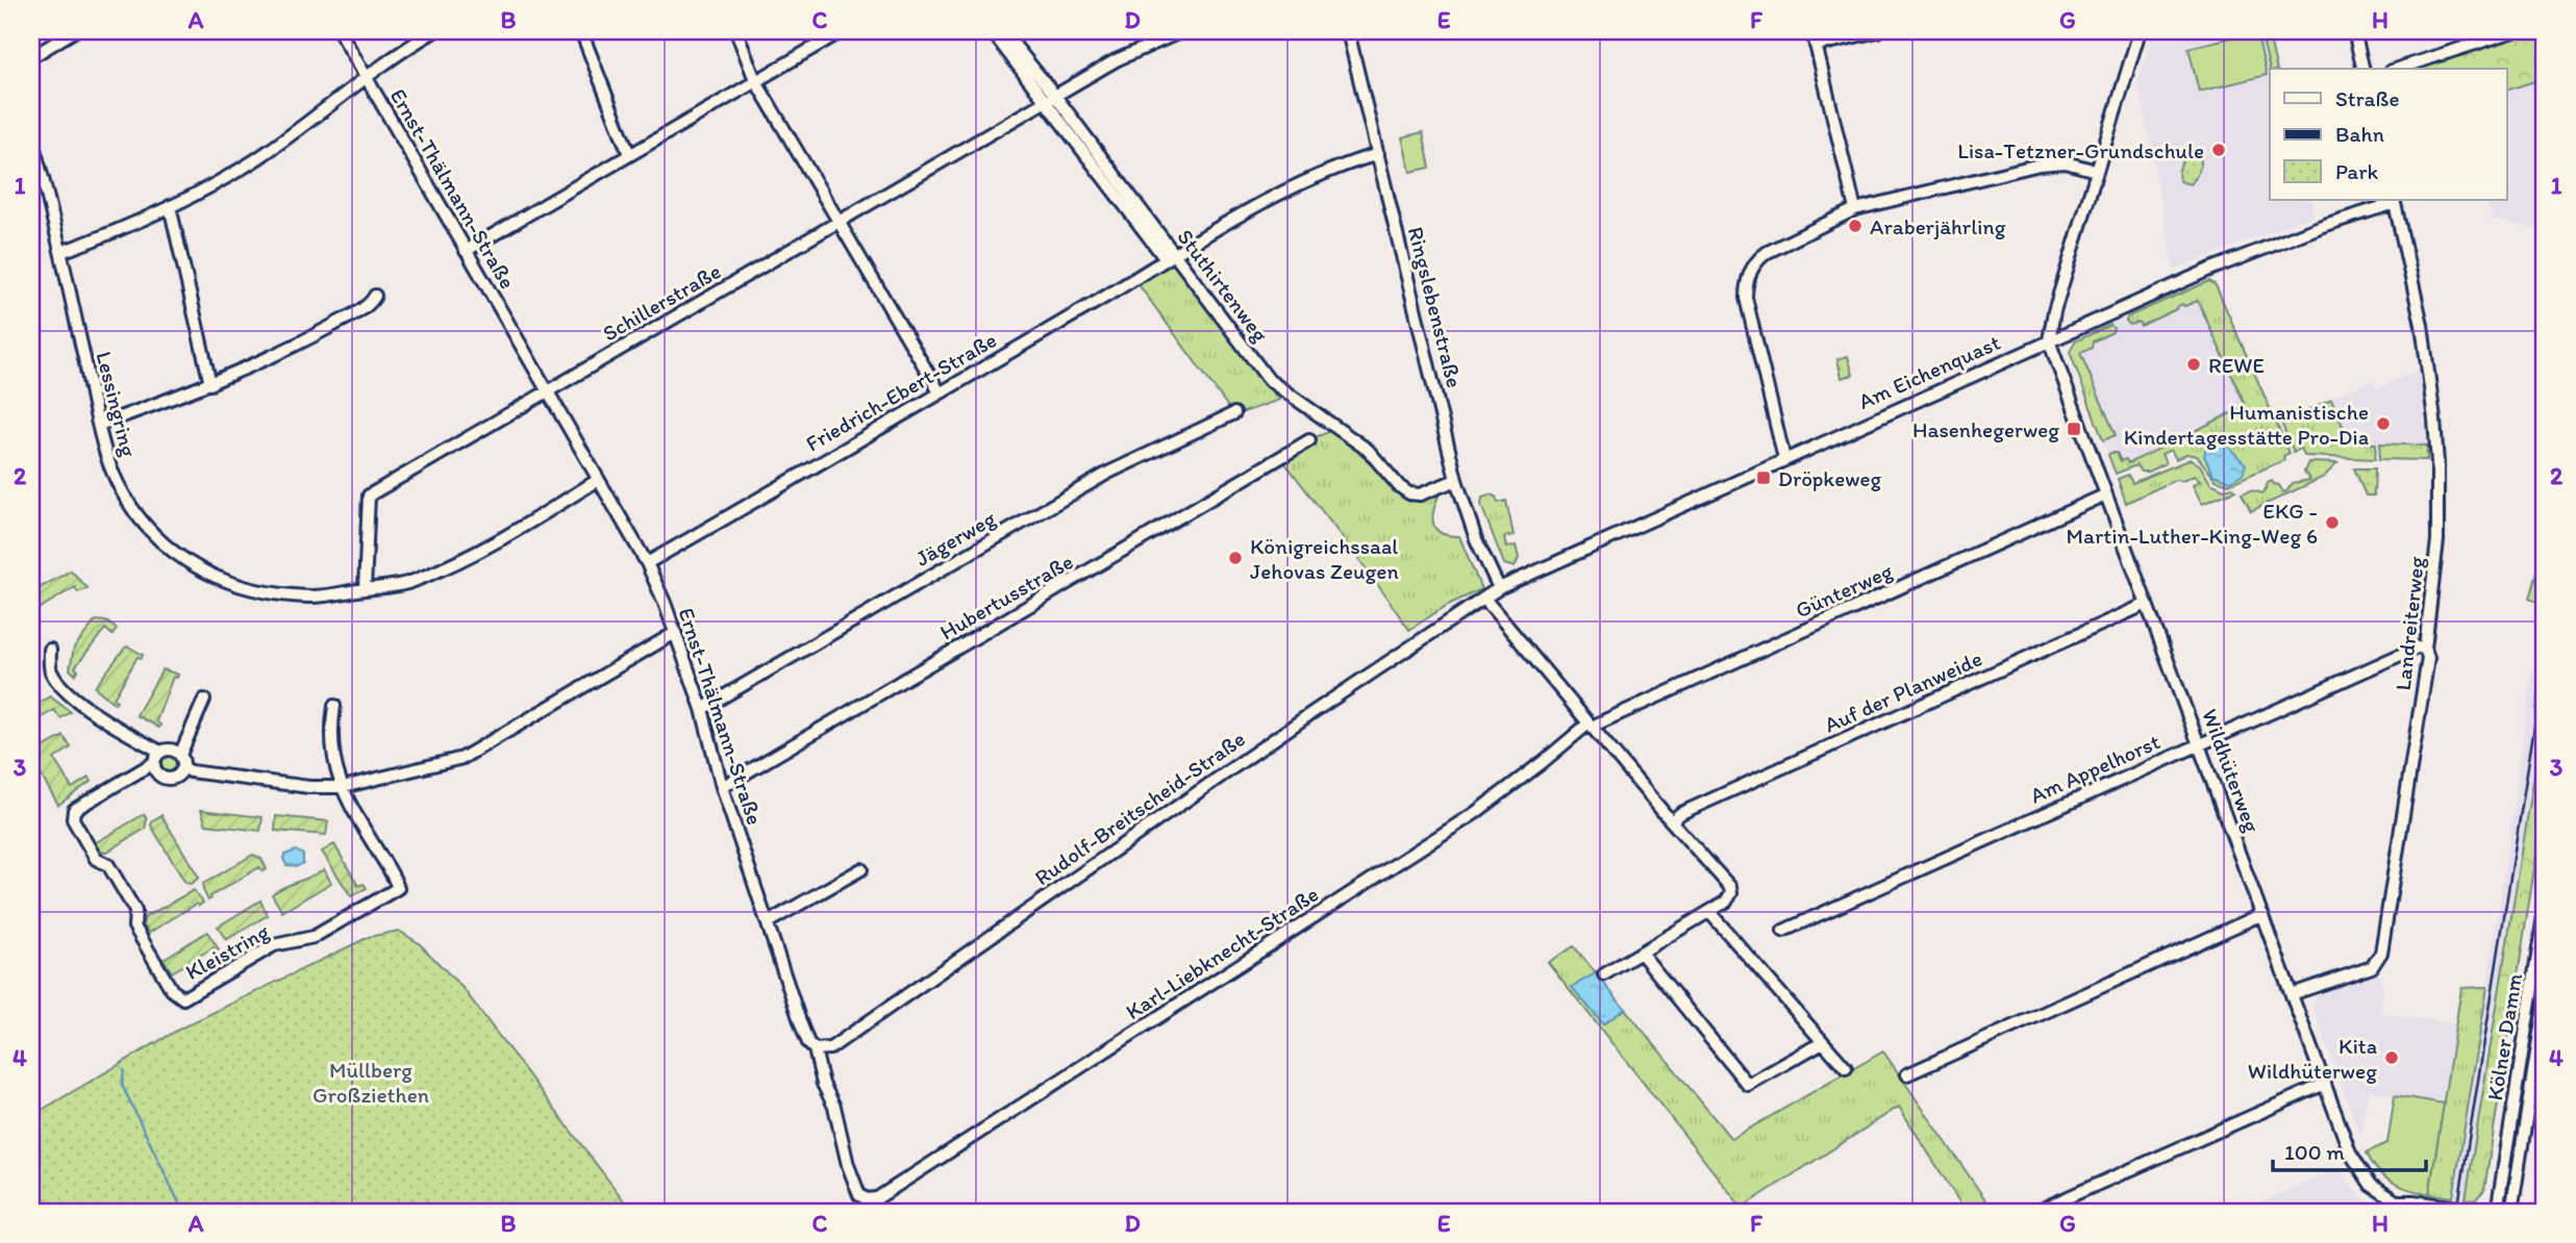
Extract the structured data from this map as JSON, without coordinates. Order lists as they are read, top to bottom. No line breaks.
{"streets":{"street":["Ernst-Thälmann-Straße","Stuthirtenweg","Schillerstraße","Ringslebenstraße","Am Eichenquast","Friedrich-Ebert-Straße","Lessingring","Jägerweg","Günterweg","Hubertusstraße","Landreiterweg","Auf der Planweide","Am Appelhorst","Wildhüterweg","Rudolf-Breitscheid-Straße","Kleistring","Karl-Liebknecht-Straße","Kölner Damm"]},"crossings":[["Ernst-Thälmann-Straße","Schillerstraße"],["Ernst-Thälmann-Straße","Friedrich-Ebert-Straße"],["Ernst-Thälmann-Straße","Lessingring"],["Ernst-Thälmann-Straße","Jägerweg"],["Ernst-Thälmann-Straße","Hubertusstraße"],["Ernst-Thälmann-Straße","Rudolf-Breitscheid-Straße"],["Ernst-Thälmann-Straße","Karl-Liebknecht-Straße"],["Stuthirtenweg","Schillerstraße"],["Stuthirtenweg","Ringslebenstraße"],["Stuthirtenweg","Friedrich-Ebert-Straße"],["Schillerstraße","Lessingring"],["Ringslebenstraße","Am Eichenquast"],["Ringslebenstraße","Friedrich-Ebert-Straße"],["Am Eichenquast","Landreiterweg"],["Am Eichenquast","Wildhüterweg"],["Am Eichenquast","Rudolf-Breitscheid-Straße"],["Günterweg","Wildhüterweg"],["Günterweg","Karl-Liebknecht-Straße"],["Landreiterweg","Am Appelhorst"],["Landreiterweg","Wildhüterweg"],["Auf der Planweide","Wildhüterweg"],["Am Appelhorst","Wildhüterweg"]],"parks":["Müllberg Großziethen"],"places":{"other":["Lisa-Tetzner-Grundschule","Araberjährling","REWE","Humanistische Kindertagesstätte Pro-Dia","EKG - Martin-Luther-King-Weg 6","Königreichssaal Jehovas Zeugen","Kita Wildhüterweg"],"transit":["Hasenhegerweg","Dröpkeweg"]},"legend":["Straße","Bahn","Park"],"scale_bar":"100 m","grid":{"columns":["A","B","C","D","E","F","G","H"],"rows":["1","2","3","4"]}}
